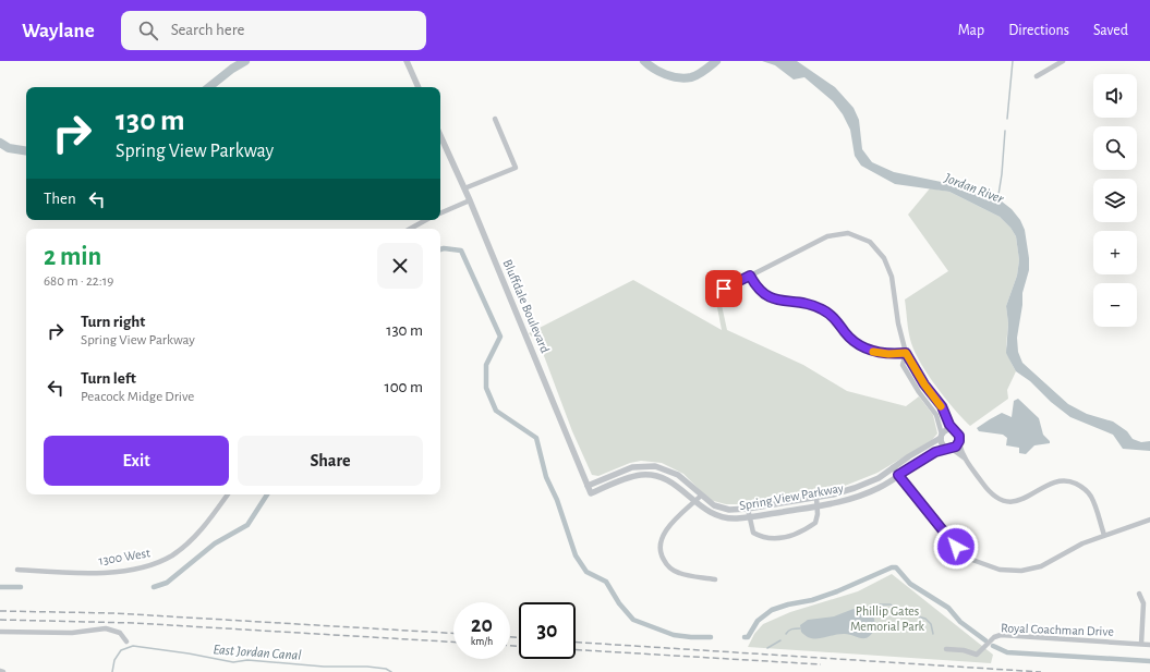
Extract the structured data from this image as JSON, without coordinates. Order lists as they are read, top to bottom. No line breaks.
{"streets":{"street":["Bluffdale Boulevard","Spring View Parkway","1300 West","Royal Coachman Drive"]},"crossings":[["Bluffdale Boulevard","Spring View Parkway"]],"water":["Jordan River","East Jordan Canal"],"parks":["Phillip Gates Memorial Park"],"page":{"header":"Waylane","search":"Search here","nav":["Map","Directions","Saved"],"map_buttons":["+","−"],"turn":["130 m","Spring View Parkway"],"then":"Then","heading":["2 min","680 m · 22:19"],"list":[{"name":"Turn right","note":"Spring View Parkway","value":"130 m"},{"name":"Turn left","note":"Peacock Midge Drive","value":"100 m"}],"buttons":["Exit","Share"],"speed":"20 km/h","limit":"30"}}
